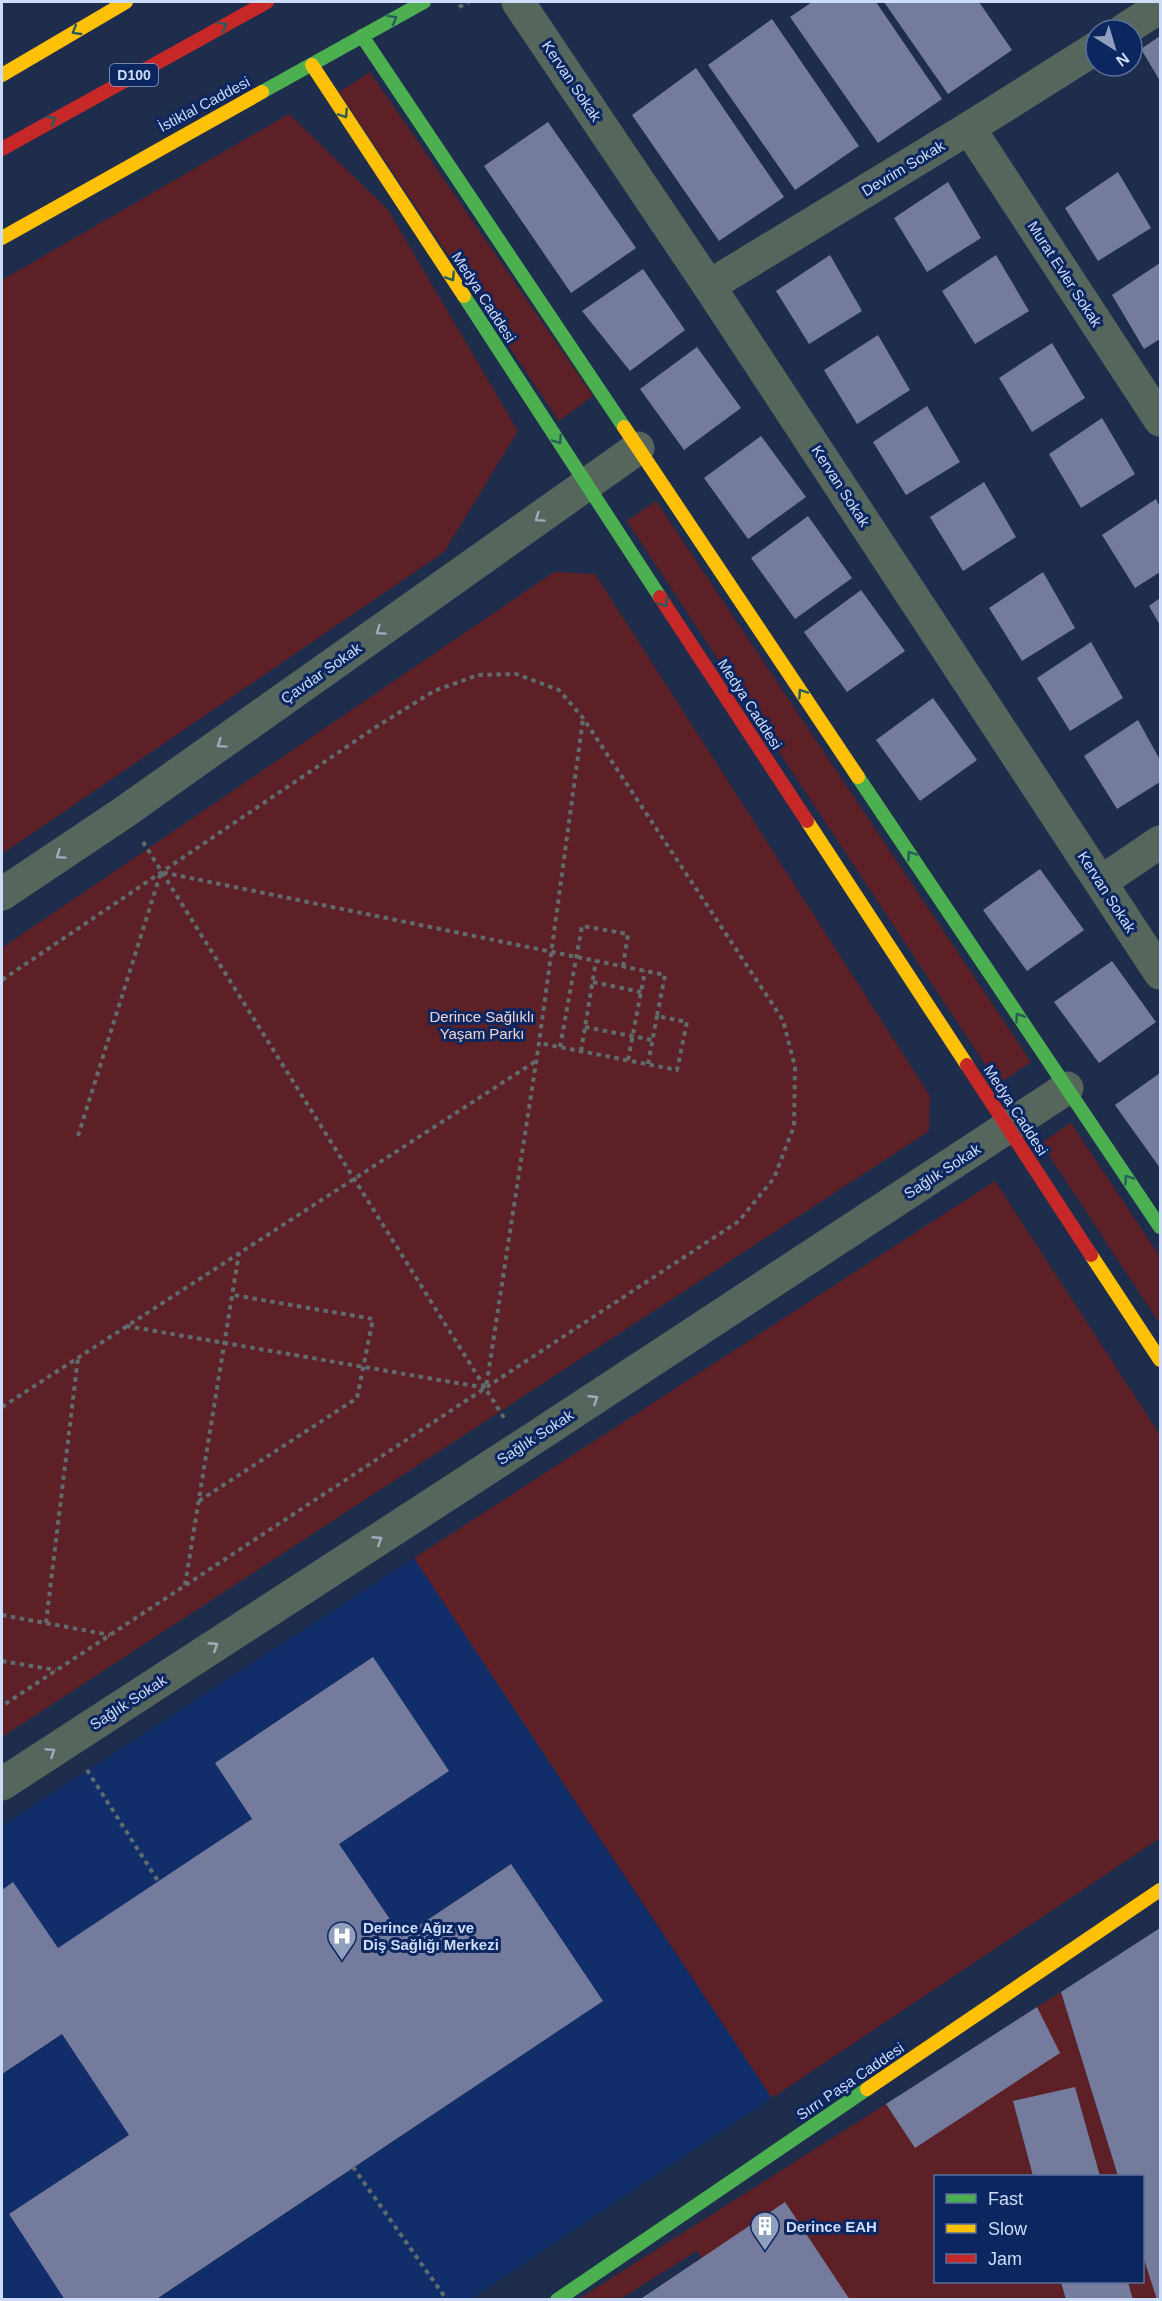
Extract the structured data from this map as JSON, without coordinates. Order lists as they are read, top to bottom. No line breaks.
{"streets":{"main road":["D100","İstiklal Caddesi","Medya Caddesi","Sırrı Paşa Caddesi"],"street":["Kervan Sokak","Devrim Sokak","Murat Evler Sokak","Çavdar Sokak","Sağlık Sokak"]},"crossings":[["Kervan Sokak","Devrim Sokak"],["İstiklal Caddesi","Medya Caddesi"],["Devrim Sokak","Murat Evler Sokak"],["Medya Caddesi","Çavdar Sokak"],["Medya Caddesi","Sağlık Sokak"]],"one_way":["Çavdar Sokak","Sağlık Sokak"],"parks":["Derince Sağlıklı Yaşam Parkı"],"places":{"hospital":["Derince Ağız ve Diş Sağlığı Merkezi"],"building":["Derince EAH"]},"legend":["Fast","Slow","Jam"],"north":"bottom right"}
